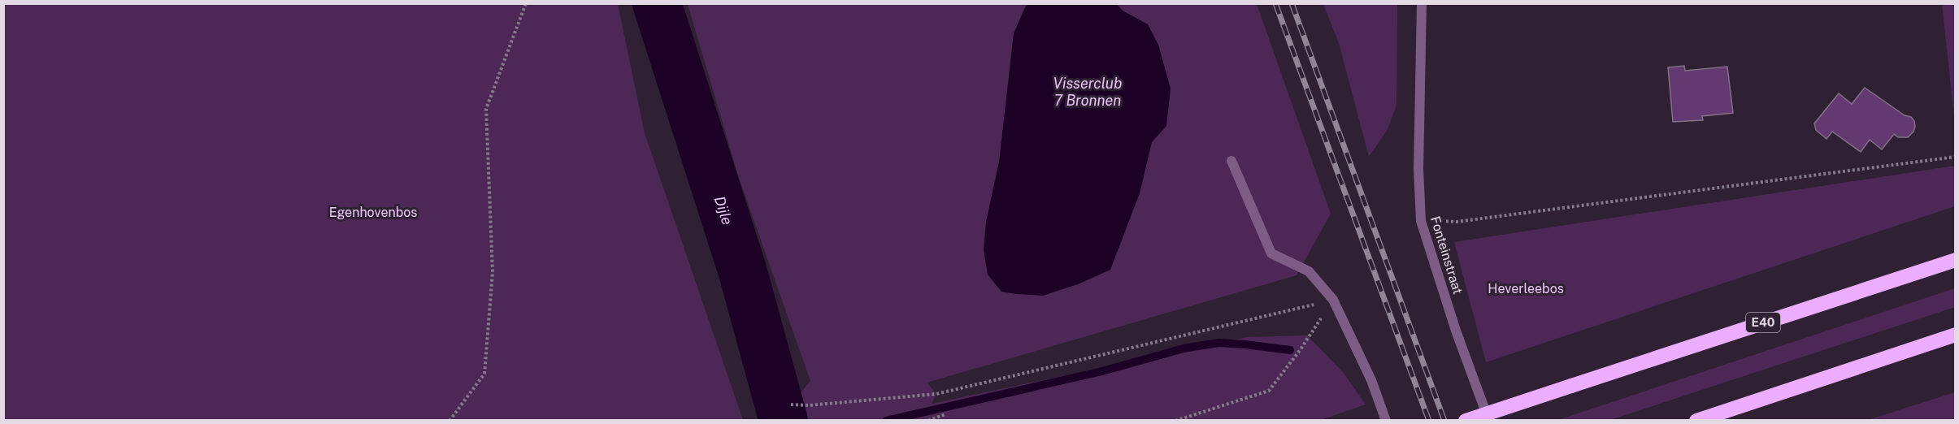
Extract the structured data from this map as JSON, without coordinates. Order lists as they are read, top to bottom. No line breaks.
{"streets":{"highway":["E40"],"street":["Fonteinstraat"]},"water":["Visserclub 7 Bronnen","Dijle"],"parks":["Egenhovenbos","Heverleebos"]}
